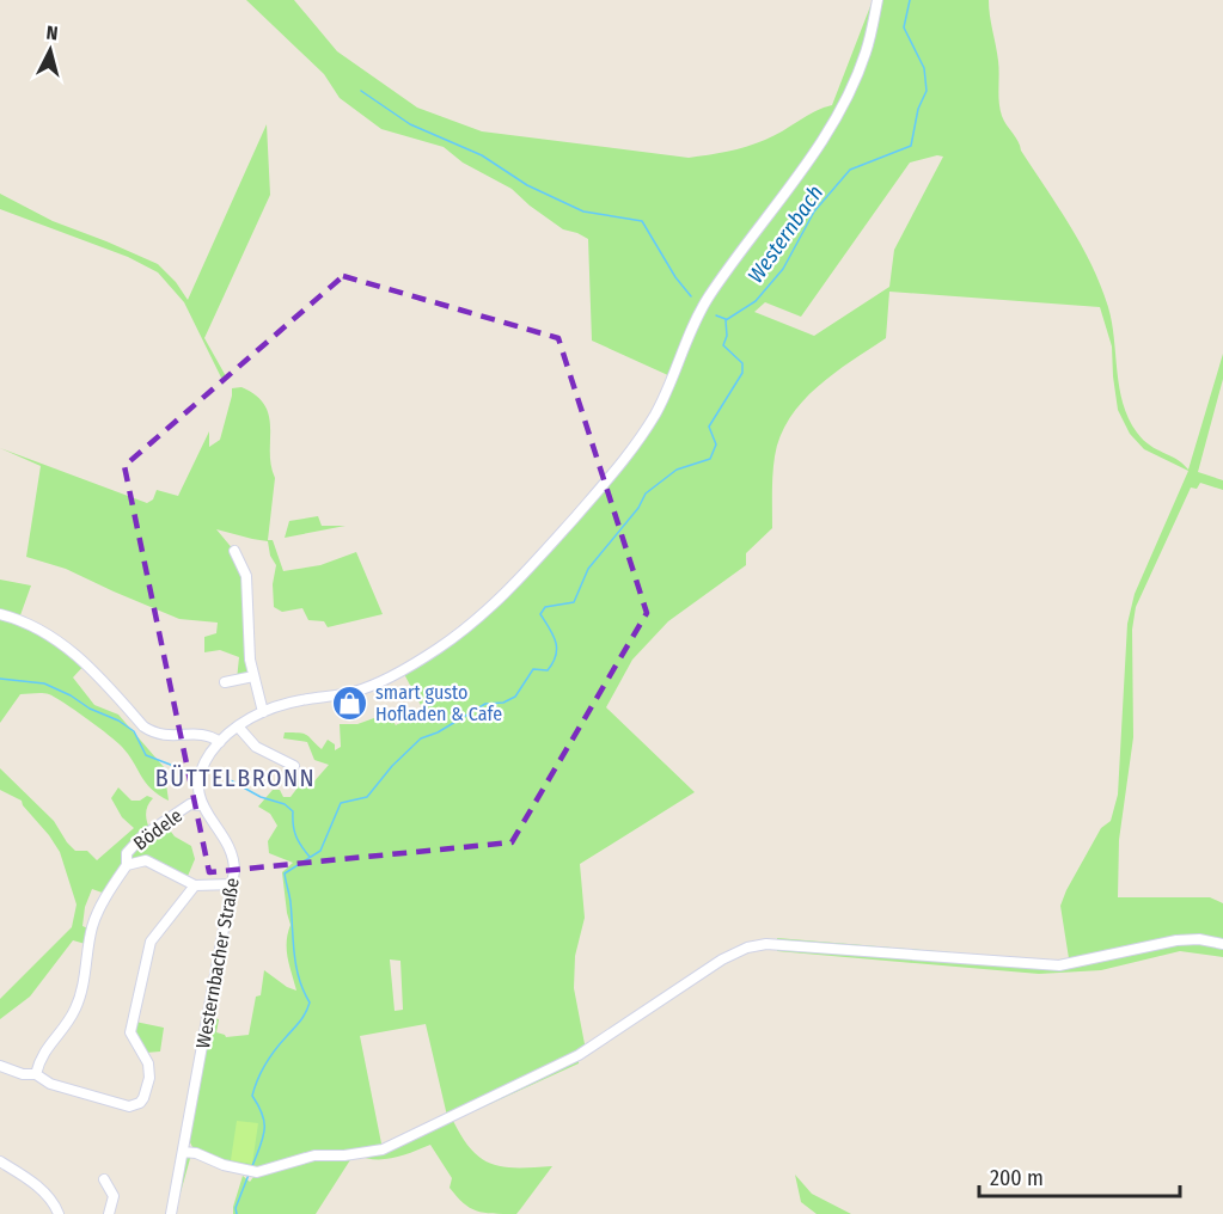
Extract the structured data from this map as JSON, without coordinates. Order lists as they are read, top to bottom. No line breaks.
{"streets":{"street":["Bödele","Westernbacher Straße"]},"crossings":[["Bödele","Westernbacher Straße"]],"districts":["BÜTTELBRONN"],"water":["Westernbach"],"places":{"shop":["smart gusto Hofladen & Cafe"]},"scale_bar":"200 m","north":"top"}
